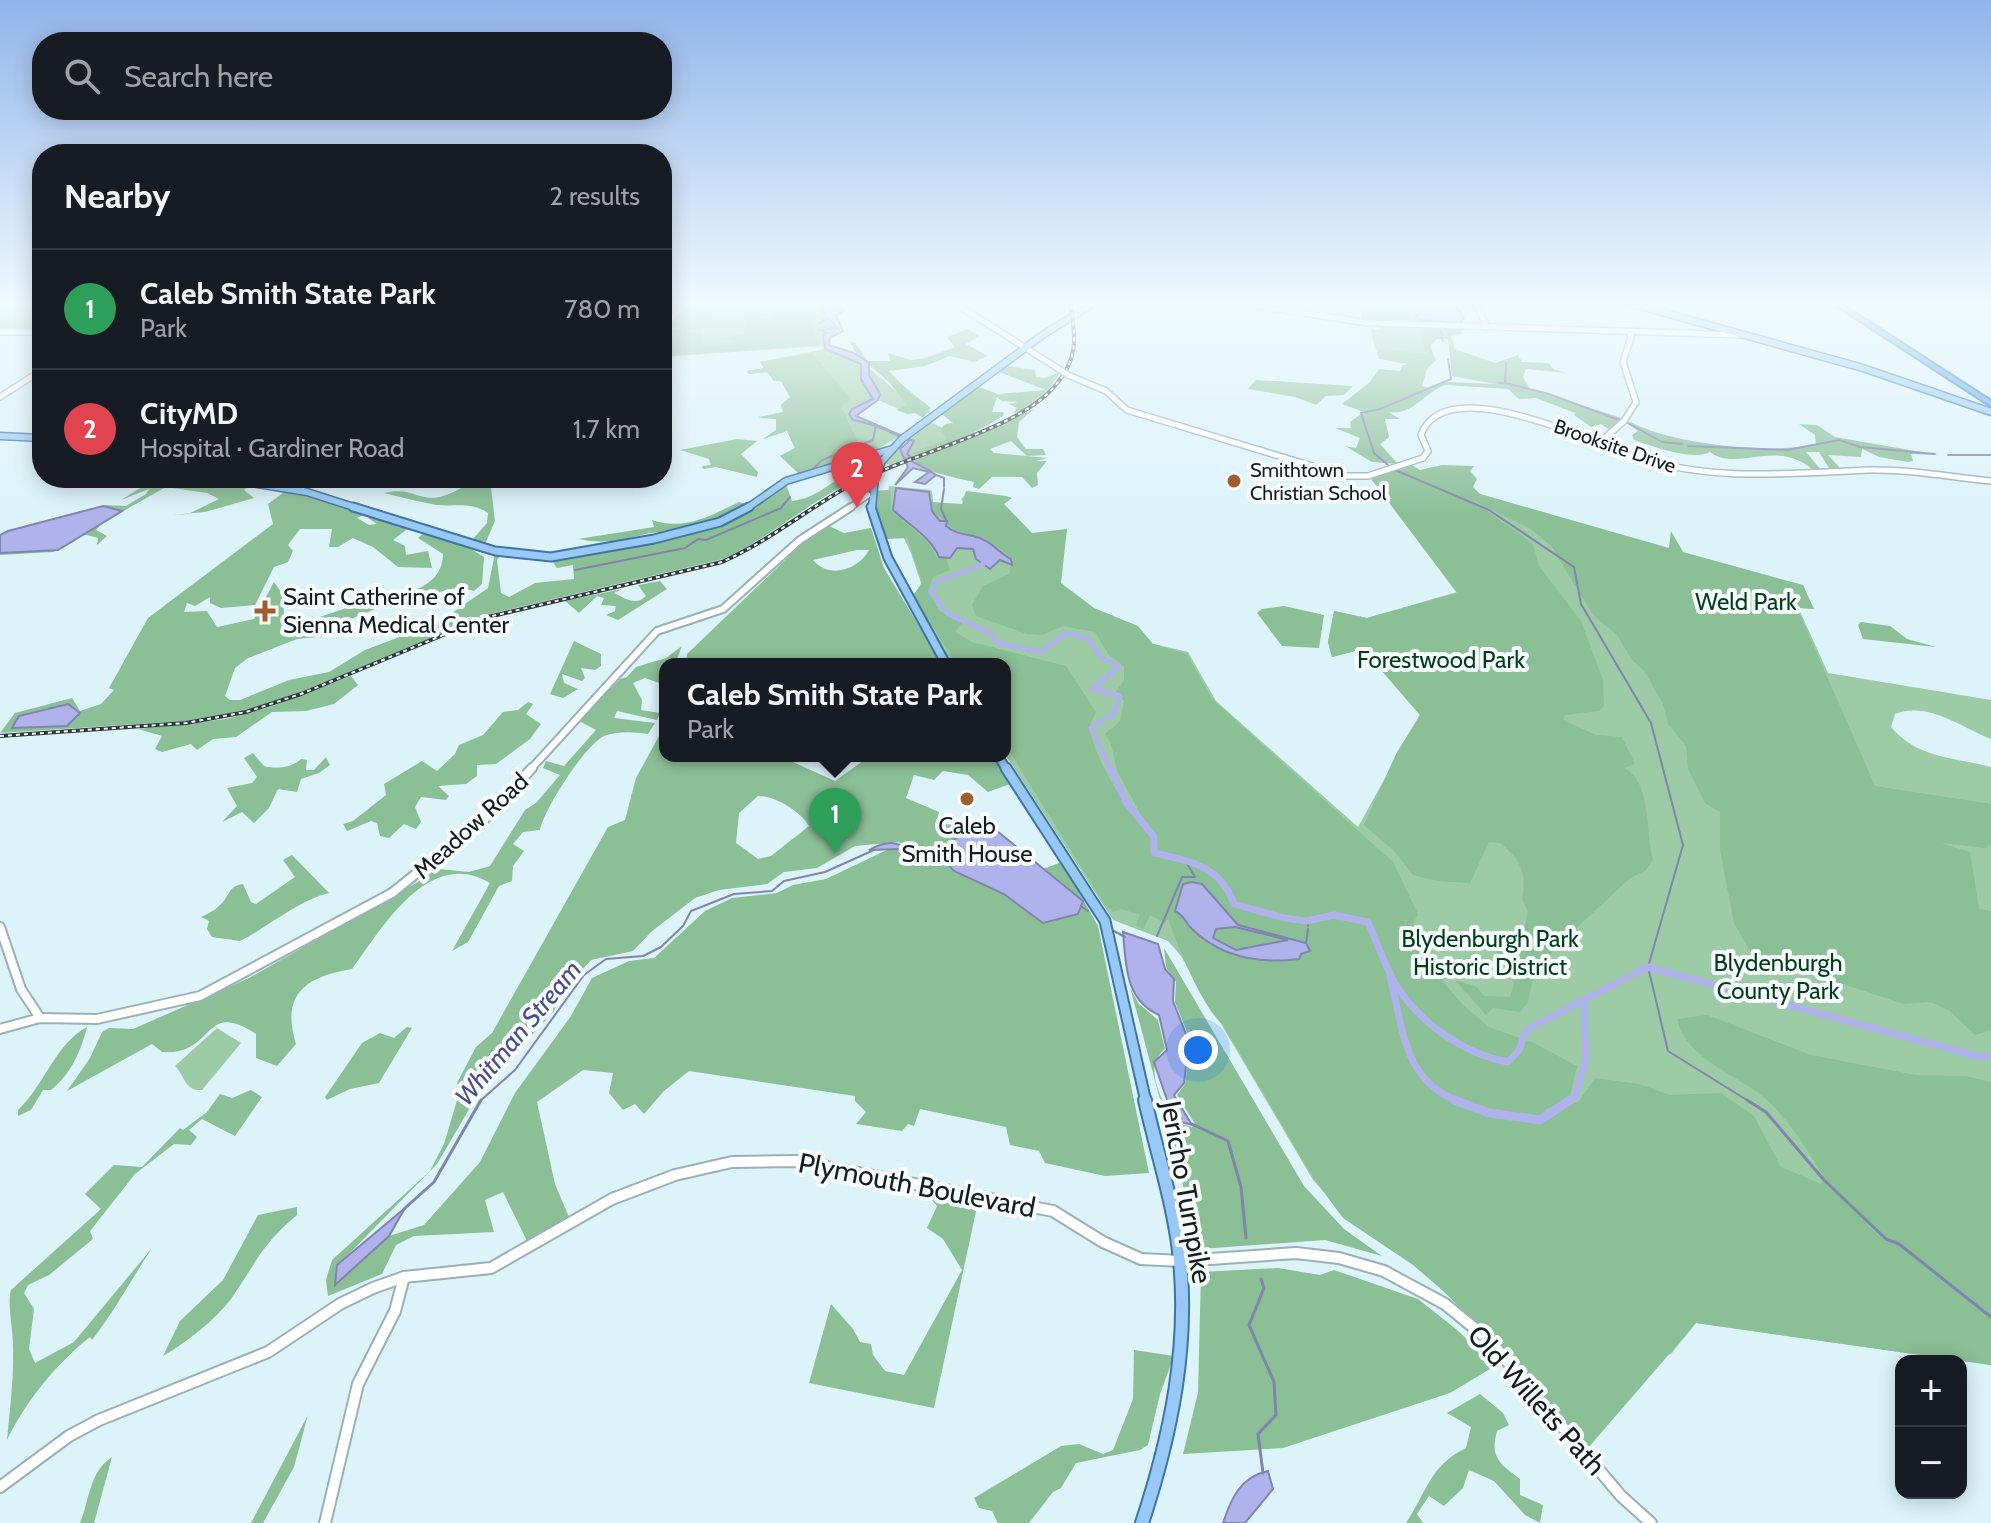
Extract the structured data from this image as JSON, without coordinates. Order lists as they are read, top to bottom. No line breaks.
{"streets":{"main road":["Brooksite Drive","Meadow Road","Plymouth Boulevard","Jericho Turnpike","Old Willets Path"]},"crossings":[["Plymouth Boulevard","Jericho Turnpike"],["Plymouth Boulevard","Old Willets Path"],["Jericho Turnpike","Old Willets Path"]],"water":["Whitman Stream"],"parks":["Weld Park","Forestwood Park","Blydenburgh Park Historic District","Blydenburgh County Park"],"places":{"other":["Smithtown Christian School","Caleb Smith House"],"health":["Saint Catherine of Sienna Medical Center"]},"page":{"search":"Search here","heading":["Nearby","2 results"],"list":[{"mark":"1","name":"Caleb Smith State Park","note":"Park","value":"780 m"},{"mark":"2","name":"CityMD","note":"Hospital · Gardiner Road","value":"1.7 km"}],"pins":["2","1"],"popup":["Caleb Smith State Park","Park"],"map_buttons":["+","−"]}}
